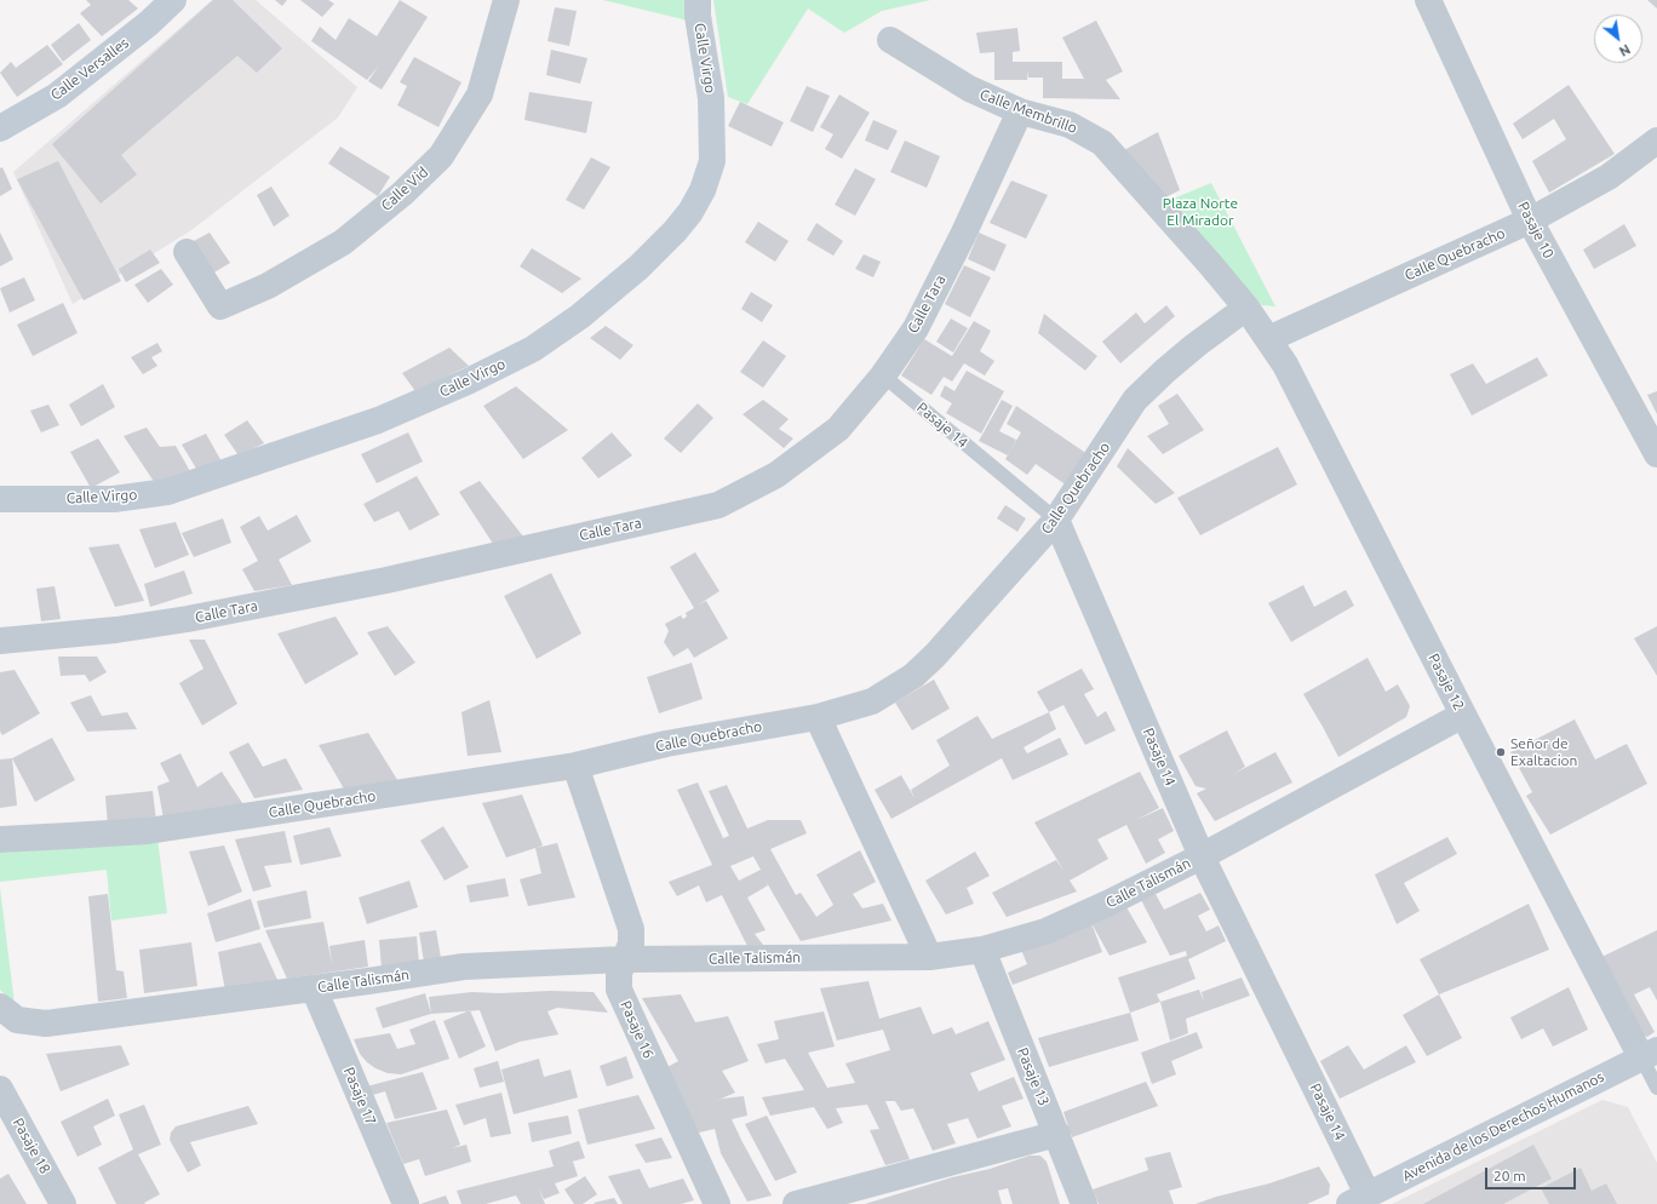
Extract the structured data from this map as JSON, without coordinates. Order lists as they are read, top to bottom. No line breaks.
{"streets":{"street":["Calle Virgo","Calle Versalles","Calle Membrillo","Calle Vid","Pasaje 10","Calle Quebracho","Calle Tara","Pasaje 14","Pasaje 12","Calle Talismán","Pasaje 16","Pasaje 13","Pasaje 17","Avenida de los Derechos Humanos","Pasaje 18"]},"crossings":[["Calle Membrillo","Calle Quebracho"],["Calle Membrillo","Calle Tara"],["Calle Membrillo","Pasaje 12"],["Pasaje 10","Calle Quebracho"],["Calle Quebracho","Pasaje 14"],["Calle Quebracho","Pasaje 12"],["Calle Quebracho","Pasaje 16"],["Calle Tara","Pasaje 14"],["Pasaje 14","Calle Talismán"],["Pasaje 14","Avenida de los Derechos Humanos"],["Pasaje 12","Calle Talismán"],["Pasaje 12","Avenida de los Derechos Humanos"],["Calle Talismán","Pasaje 16"],["Calle Talismán","Pasaje 13"],["Calle Talismán","Pasaje 17"]],"parks":["Plaza Norte El Mirador"],"places":["Señor de Exaltacion"],"scale_bar":"20 m","north":"bottom right"}
